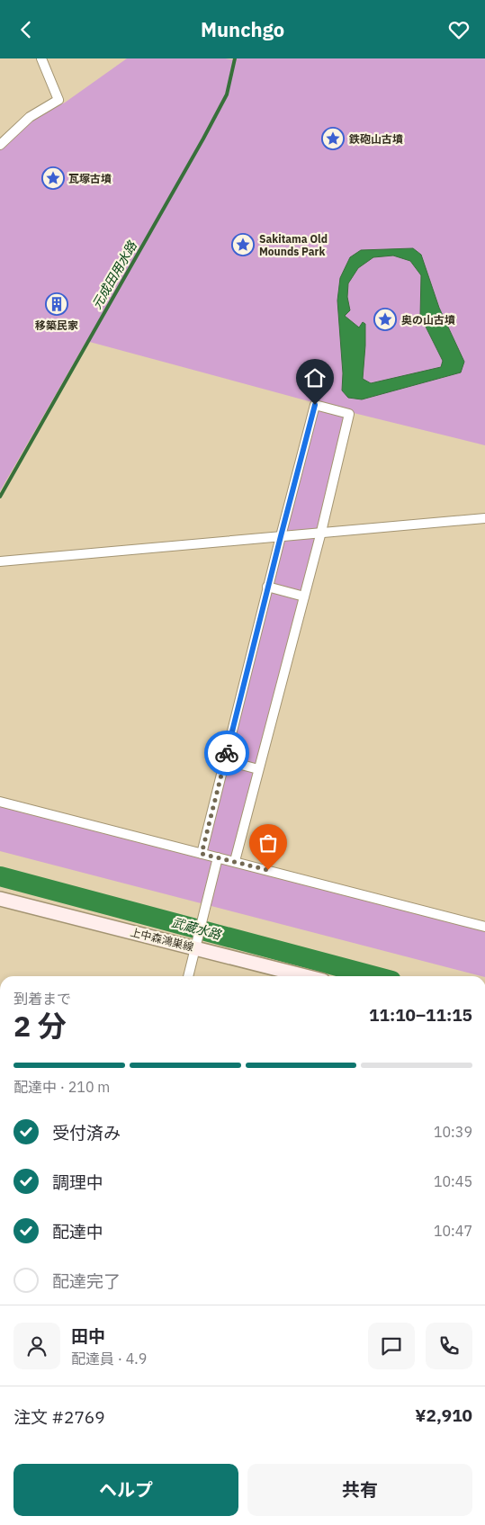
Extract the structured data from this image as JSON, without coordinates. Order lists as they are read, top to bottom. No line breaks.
{"streets":{"main road":["上中森鴻巣線"]},"water":["元成田用水路","武蔵水路"],"places":{"place":["鉄砲山古墳","瓦塚古墳","Sakitama Old Mounds Park","奥の山古墳"],"building":["移築民家"]},"page":{"header":"Munchgo","heading":["2 分","到着まで","11:10–11:15"],"panel":["田中","配達員 · 4.9","注文 #2769","¥2,910"],"bar":"配達中 · 210 m","list":[["受付済み","10:39"],["調理中","10:45"],["配達中","10:47"],"配達完了"],"buttons":["ヘルプ","共有"]}}
